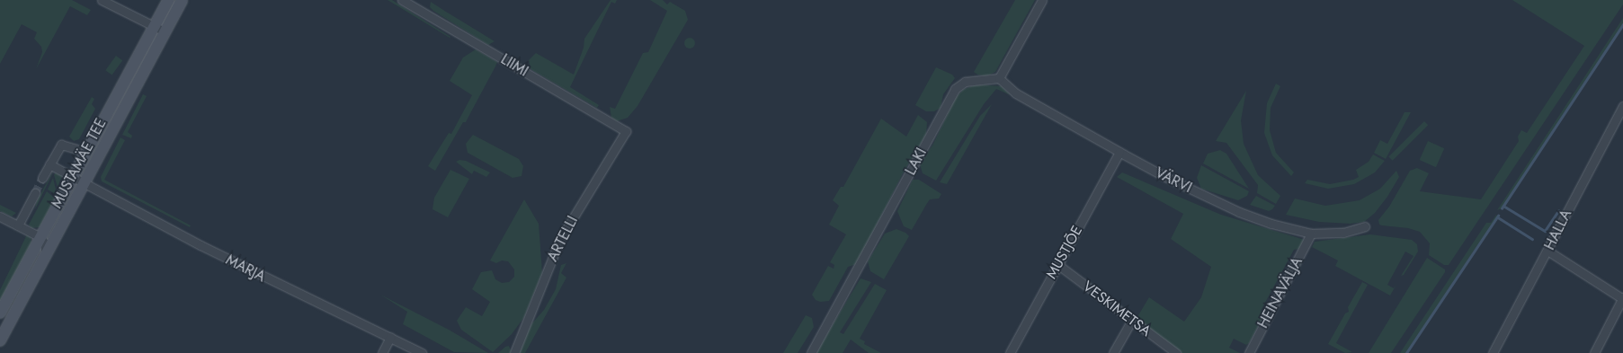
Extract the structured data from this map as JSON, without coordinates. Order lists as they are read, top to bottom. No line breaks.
{"streets":{"main road":["MUSTAMÄE TEE"],"street":["LIIMI","LAKI","VÄRVI","HALLA","ARTELLI","MUSTJÕE","MARJA","HEINAVÄLJA","VESKIMETSA"]},"crossings":[["LIIMI","ARTELLI"],["LAKI","VÄRVI"],["MUSTAMÄE TEE","MARJA"],["VÄRVI","MUSTJÕE"],["VÄRVI","HEINAVÄLJA"],["MUSTJÕE","VESKIMETSA"]]}
